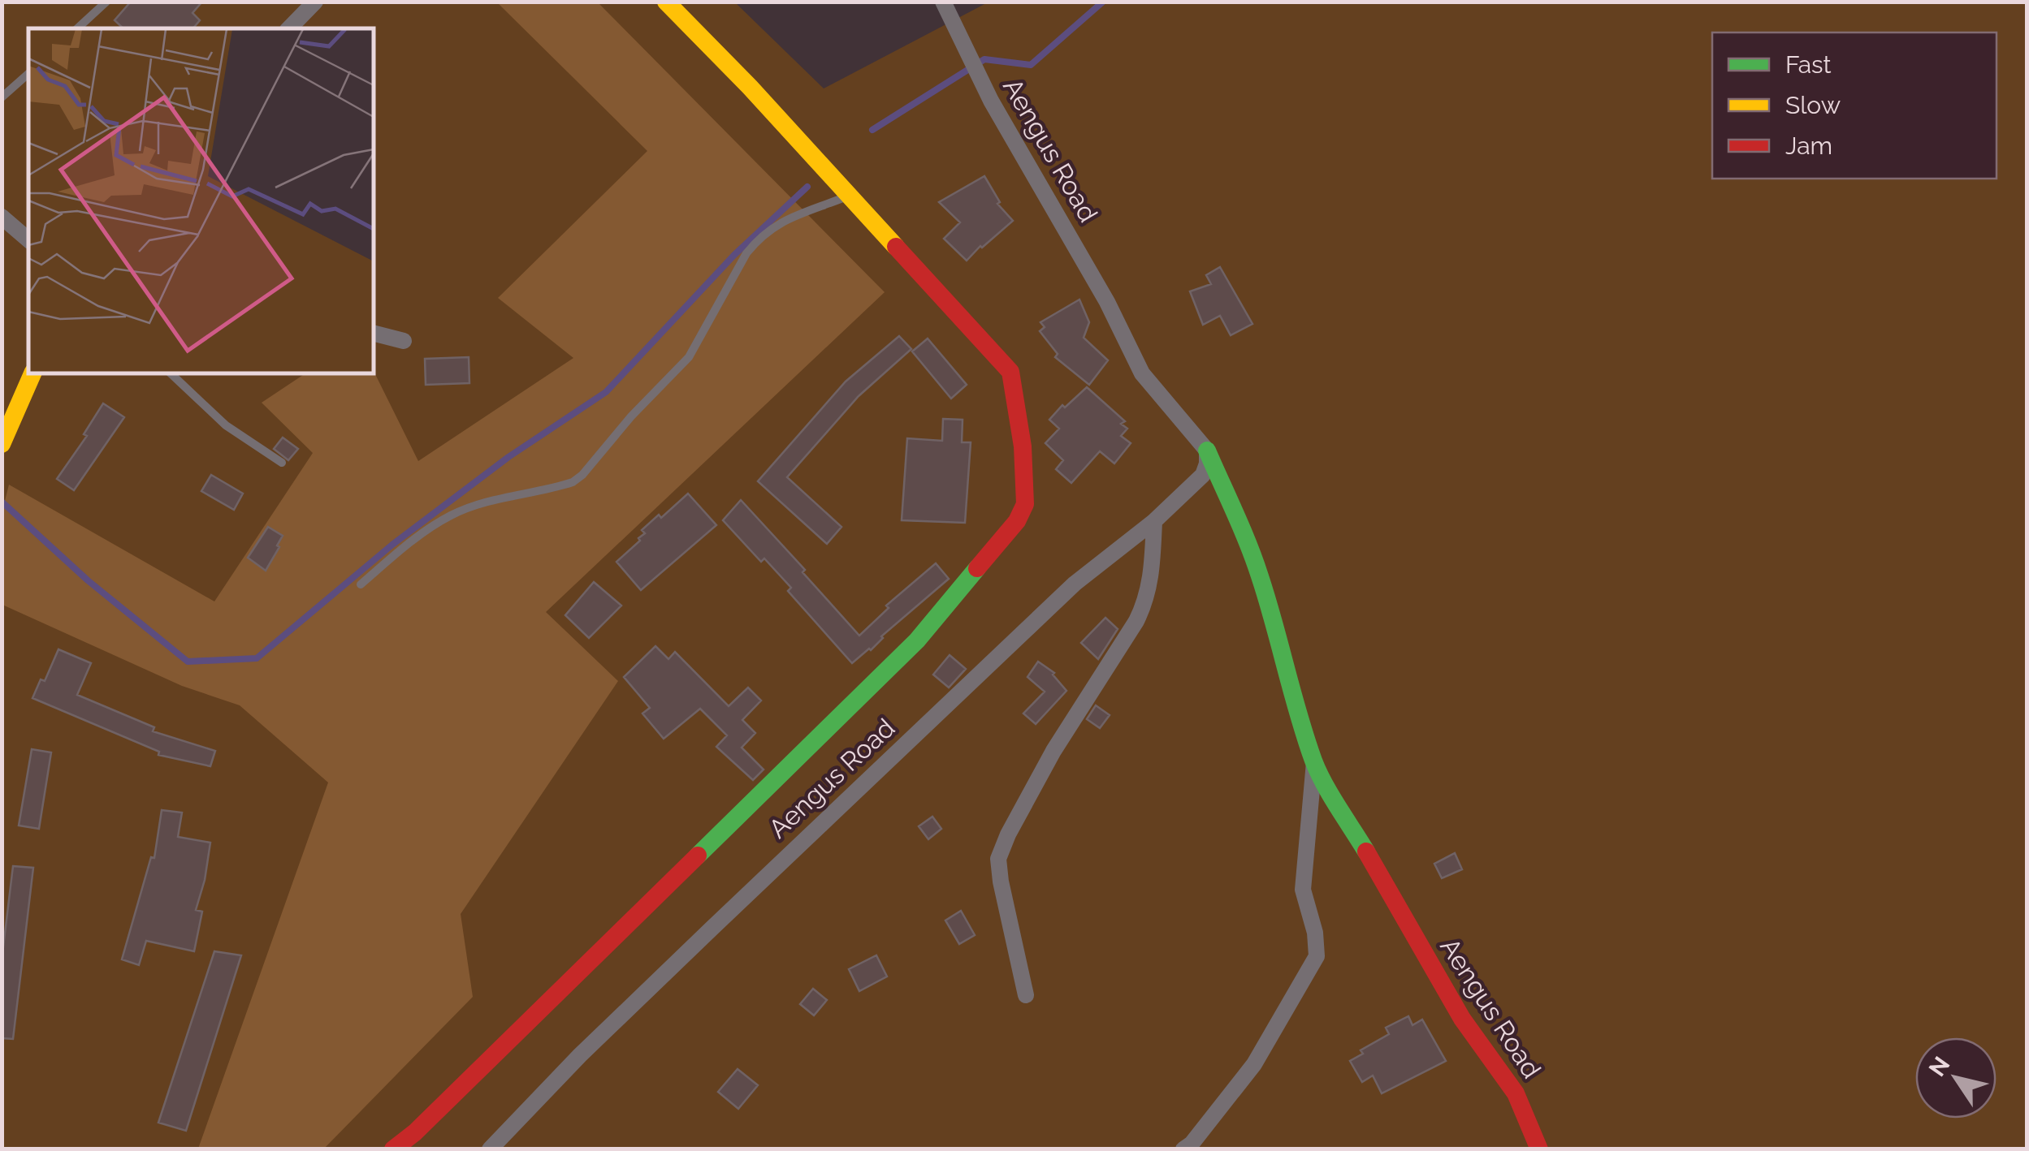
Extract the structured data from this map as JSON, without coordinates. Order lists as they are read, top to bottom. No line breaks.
{"streets":{"street":["Aengus Road"]},"legend":["Fast","Slow","Jam"],"north":"top left"}
